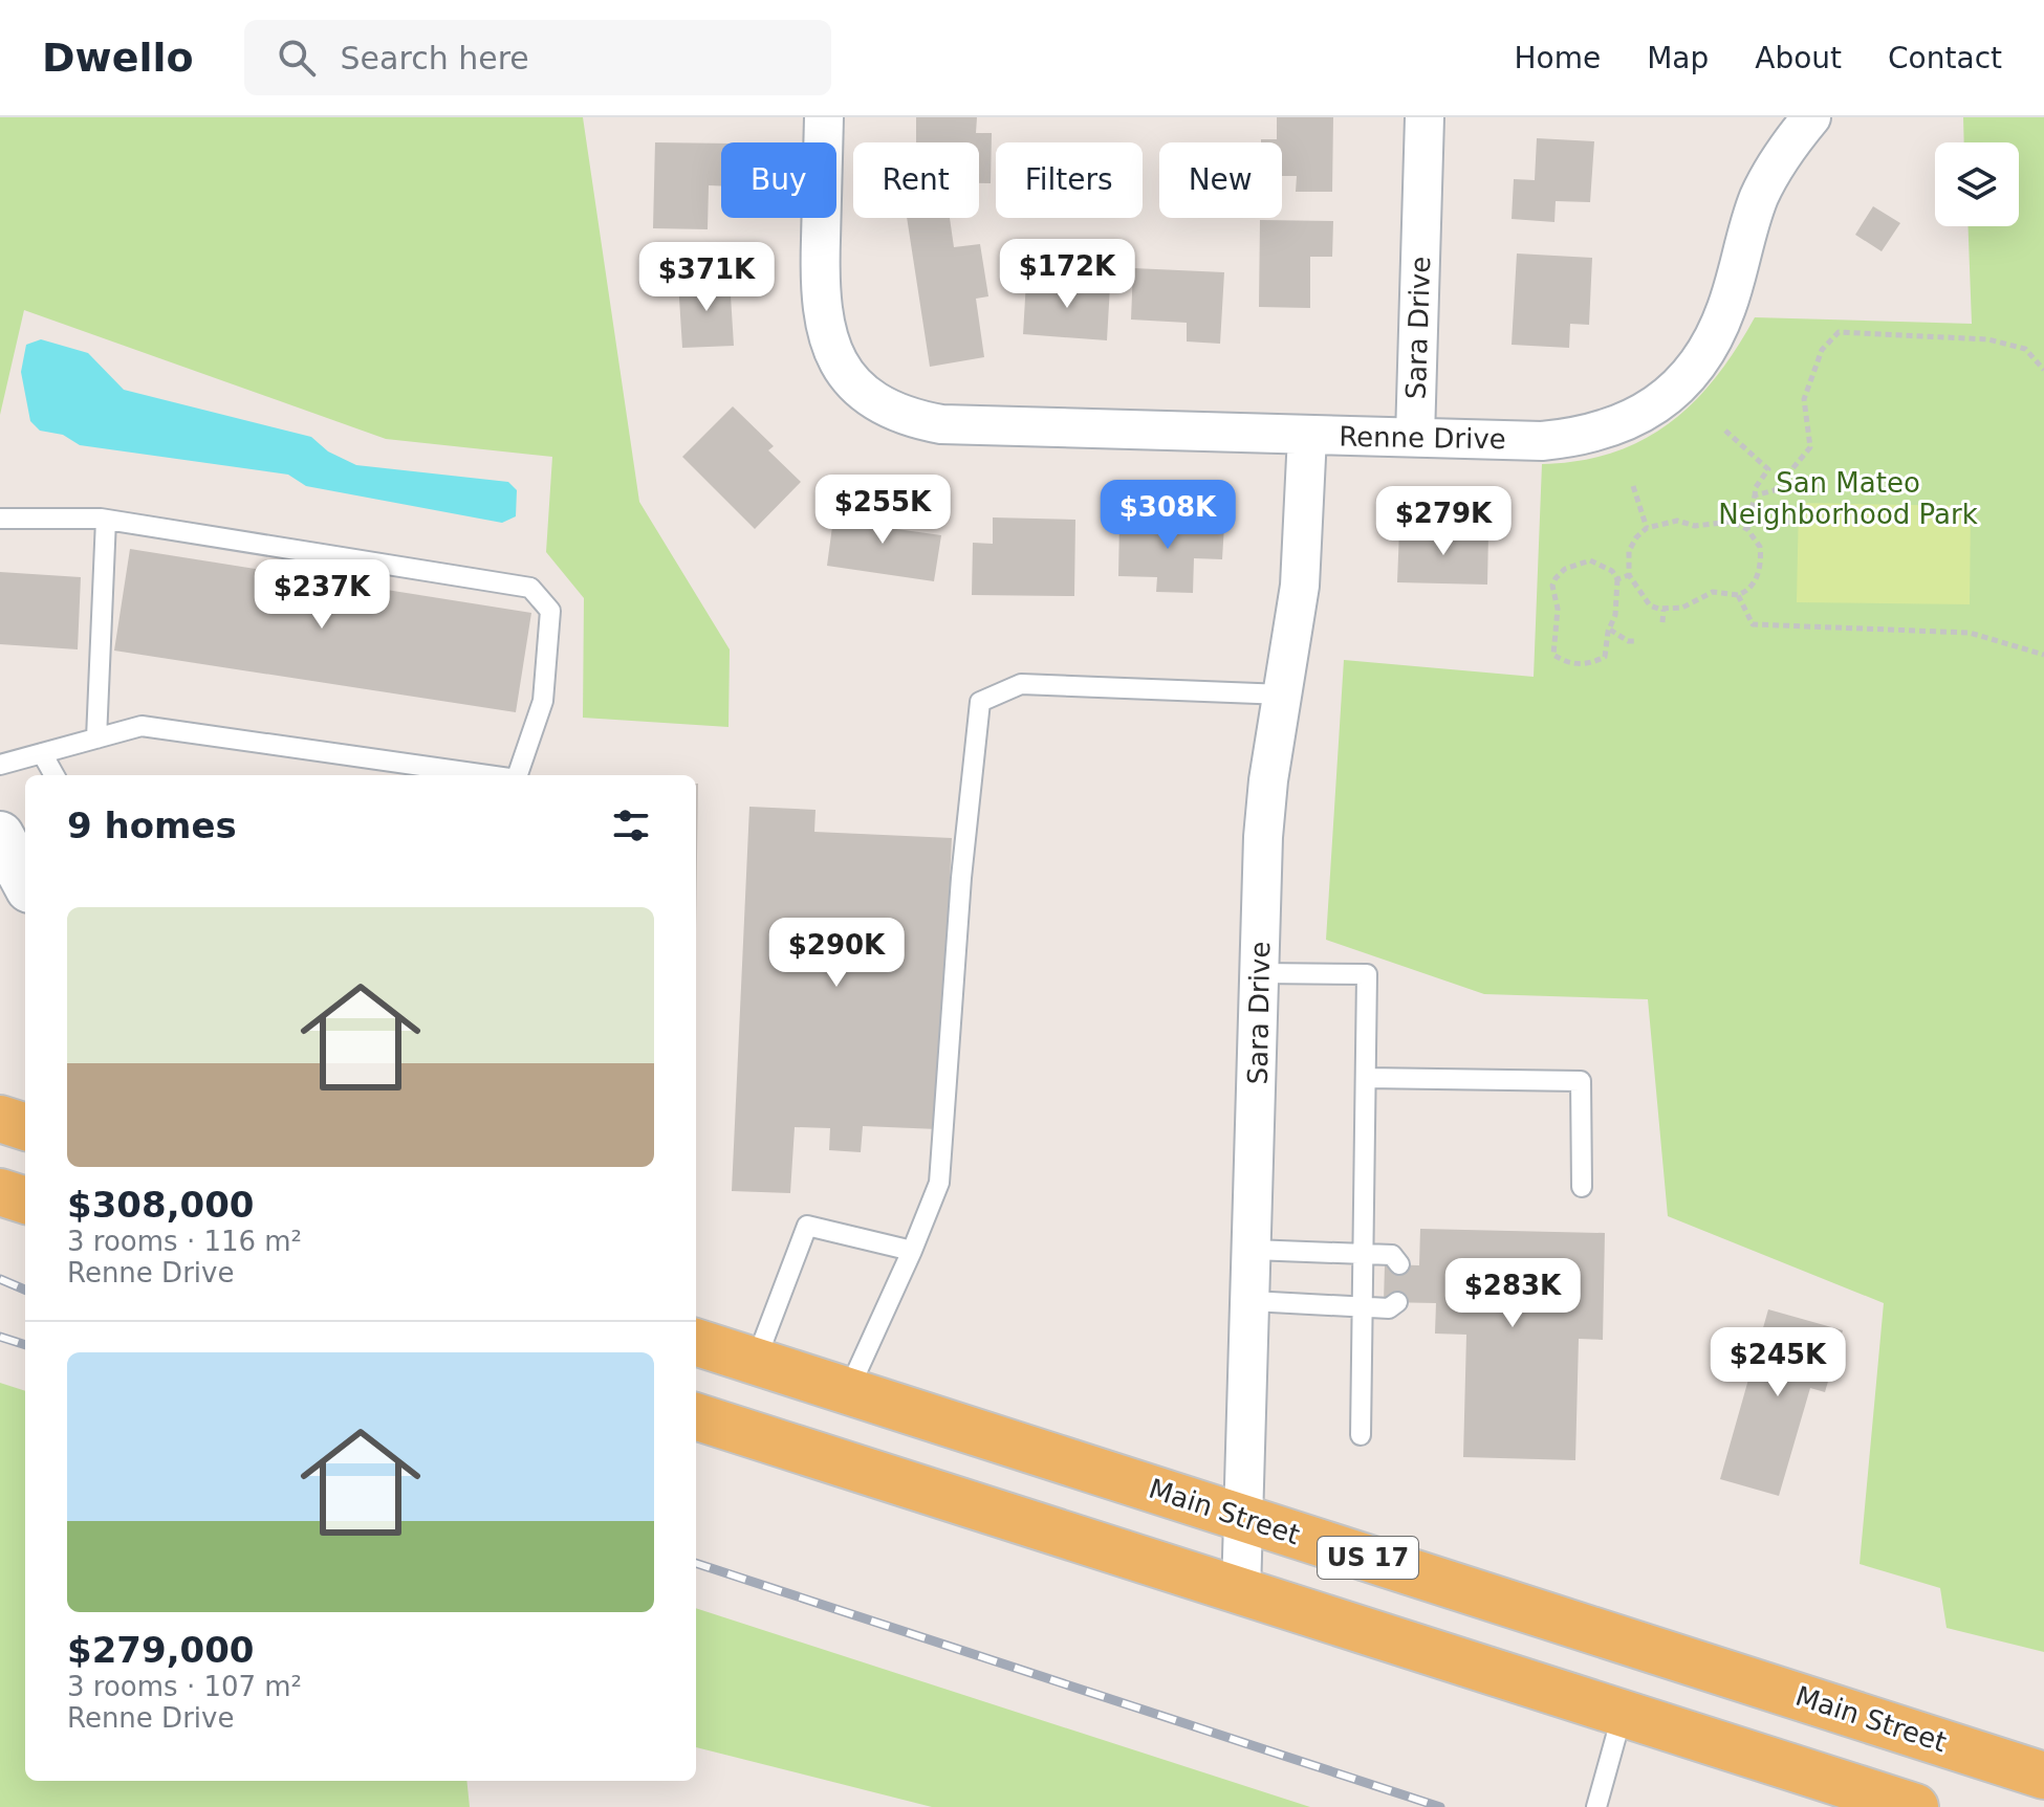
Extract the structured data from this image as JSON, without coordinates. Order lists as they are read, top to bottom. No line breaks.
{"streets":{"main road":["Main Street","US 17"],"street":["Sara Drive","Renne Drive"]},"crossings":[["Sara Drive","Renne Drive"],["Sara Drive","Main Street"],["Sara Drive","US 17"]],"parks":["San Mateo Neighborhood Park"],"page":{"header":"Dwello","search":"Search here","nav":["Home","Map","About","Contact"],"chip":["Buy","Rent","Filters","New"],"price":["$172K","$371K","$255K","$308K","$279K","$237K","$290K","$283K","$245K"],"heading":"9 homes","list":[{"name":"$308,000","note":"3 rooms · 116 m² · Renne Drive"},{"name":"$279,000","note":"3 rooms · 107 m² · Renne Drive"}]}}
